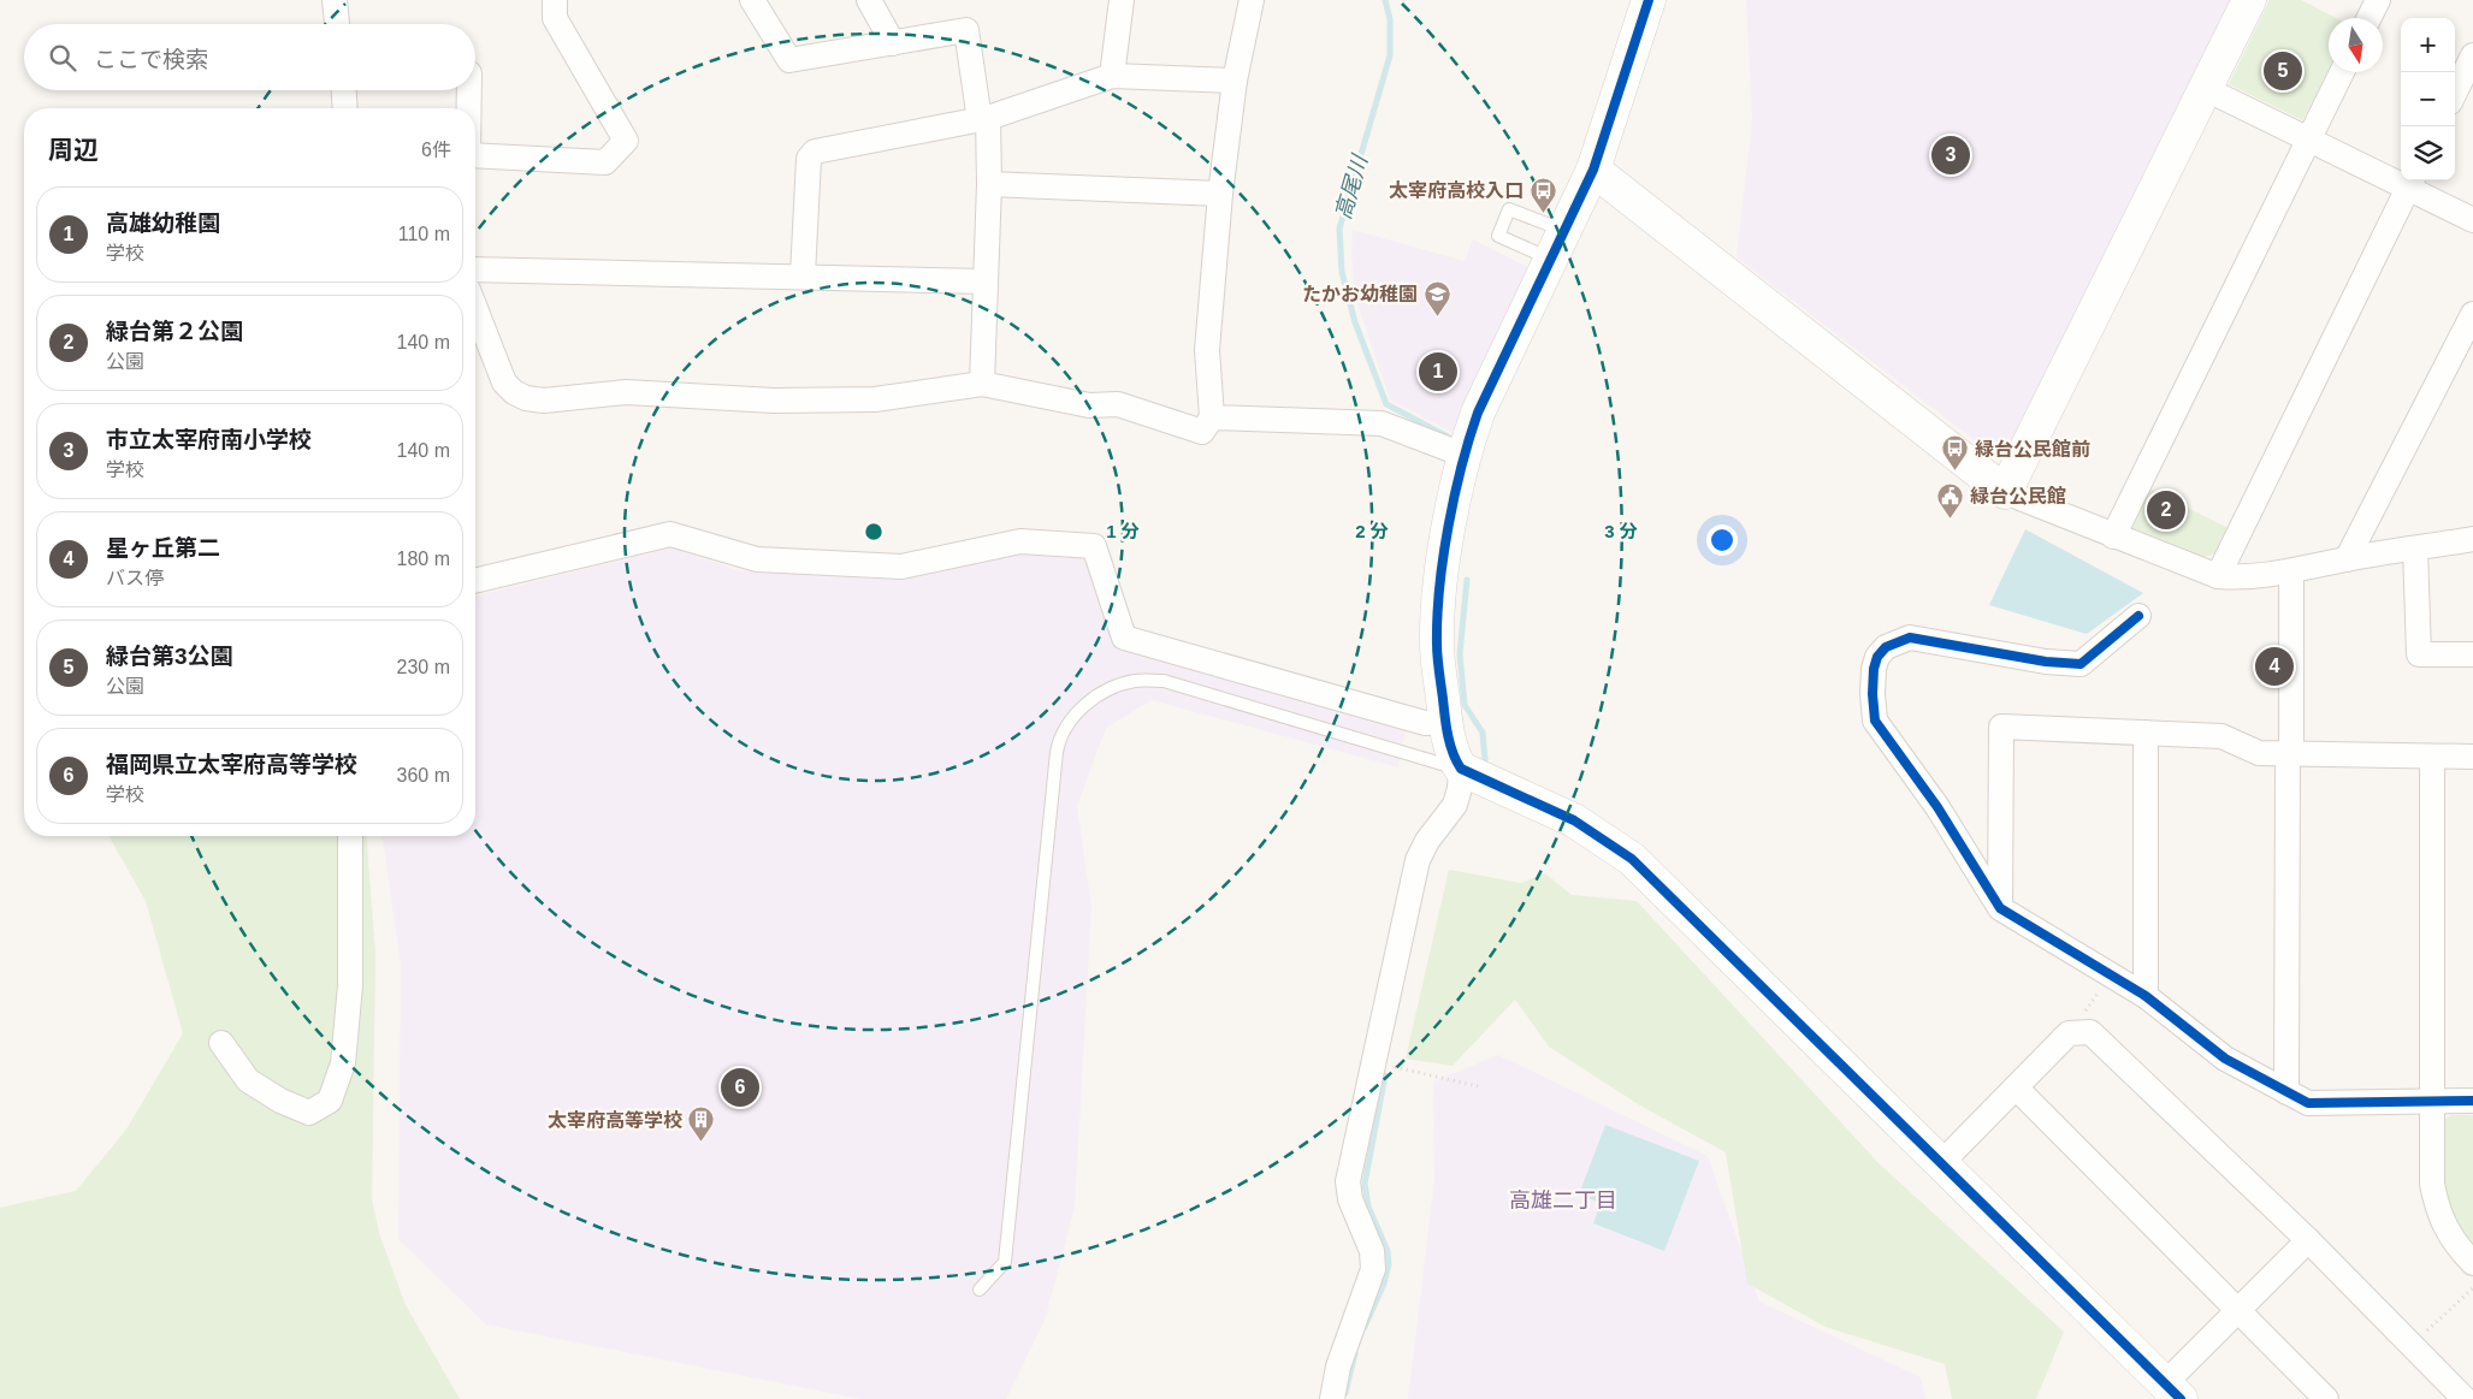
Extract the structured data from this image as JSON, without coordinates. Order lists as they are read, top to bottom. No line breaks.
{"districts":["高雄二丁目"],"water":["高尾川"],"places":{"bus stop":["太宰府高校入口","緑台公民館前"],"school or university":["たかお幼稚園"],"public building":["緑台公民館"],"building":["太宰府高等学校"]},"north":"bottom","page":{"map_buttons":["+","−"],"search":"ここで検索","pins":["5","3","1","2","4","6"],"heading":["周辺","6件"],"list":[{"mark":"1","name":"高雄幼稚園","note":"学校","value":"110 m"},{"mark":"2","name":"緑台第２公園","note":"公園","value":"140 m"},{"mark":"3","name":"市立太宰府南小学校","note":"学校","value":"140 m"},{"mark":"4","name":"星ヶ丘第二","note":"バス停","value":"180 m"},{"mark":"5","name":"緑台第3公園","note":"公園","value":"230 m"},{"mark":"6","name":"福岡県立太宰府高等学校","note":"学校","value":"360 m"}]},"rings":["1 分","2 分","3 分"]}
